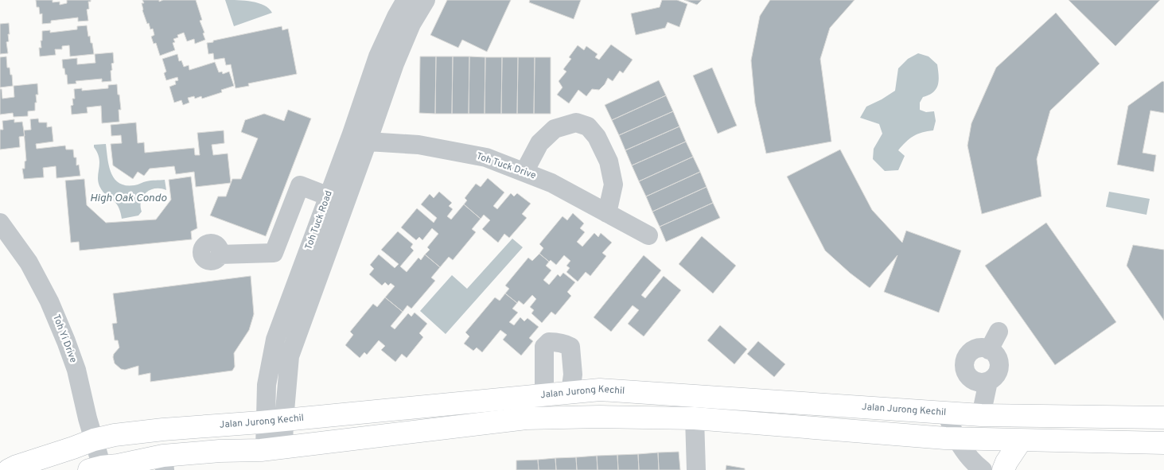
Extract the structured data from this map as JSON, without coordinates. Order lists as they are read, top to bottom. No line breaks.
{"streets":{"main road":["Jalan Jurong Kechil"],"street":["Toh Tuck Drive","Toh Tuck Road","Toh Yi Drive"]},"crossings":[["Toh Tuck Drive","Toh Tuck Road"],["Toh Tuck Road","Jalan Jurong Kechil"],["Toh Yi Drive","Jalan Jurong Kechil"]],"water":["High Oak Condo"]}
